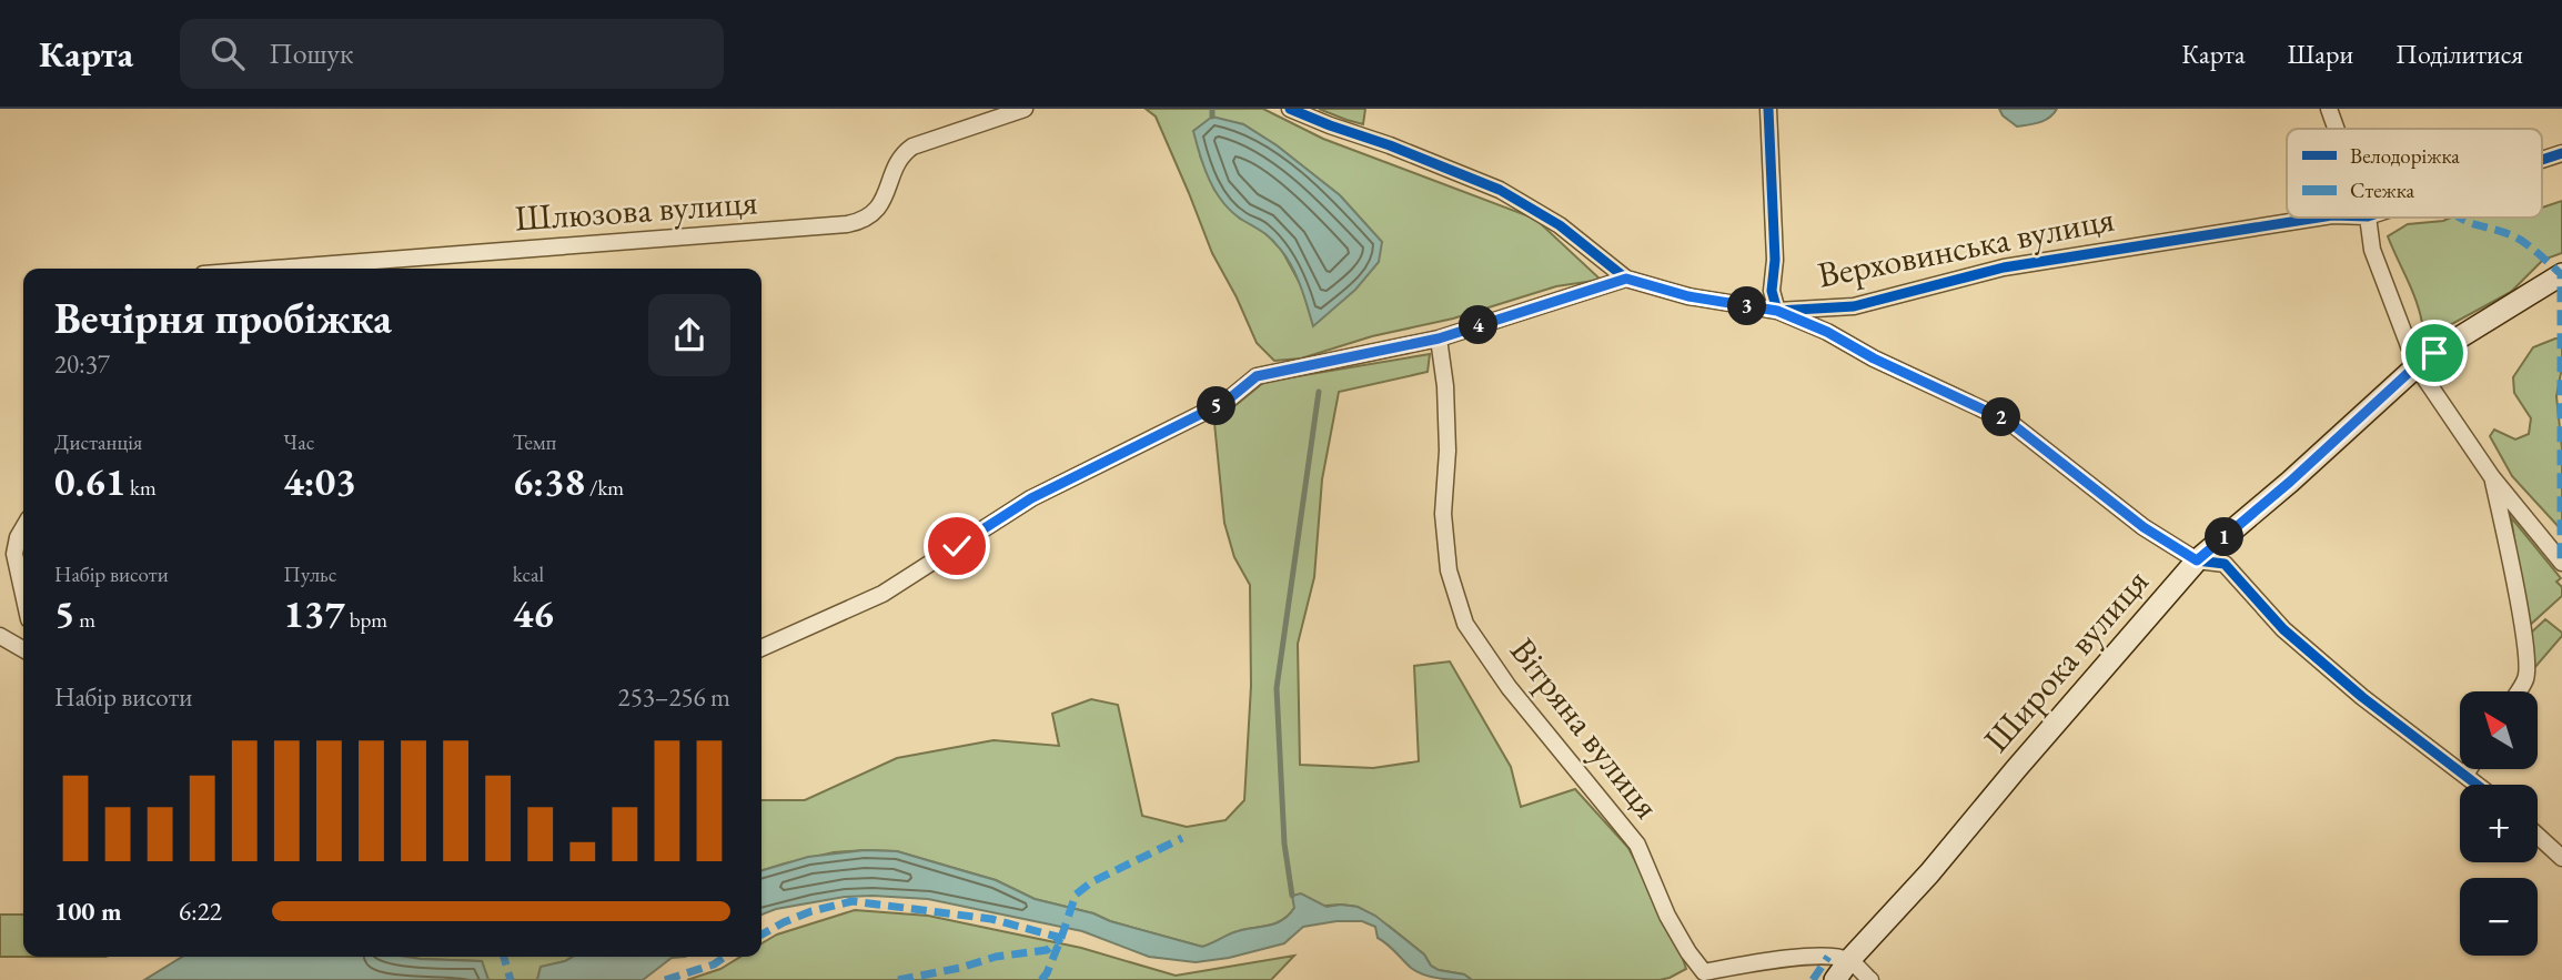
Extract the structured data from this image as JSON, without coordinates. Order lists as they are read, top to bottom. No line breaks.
{"streets":{"main road":["Широка вулиця"],"street":["Шлюзова вулиця","Верховинська вулиця","Вітряна вулиця"]},"crossings":[["Широка вулиця","Вітряна вулиця"]],"legend":["Велодоріжка","Стежка"],"north":"top left","page":{"header":"Карта","search":"Пошук","nav":["Карта","Шари","Поділитися"],"heading":["Вечірня пробіжка","20:37"],"pins":["3","4","5","2","1"],"stats":[["Дистанція","0.61 km"],["Час","4:03"],["Темп","6:38 /km"],["Набір висоти","5 m"],["Пульс","137 bpm"],["kcal","46"]],"chart":["Набір висоти","253–256 m"],"map_buttons":["+","−"],"list":[{"name":"100 m","note":"6:22"}]}}
